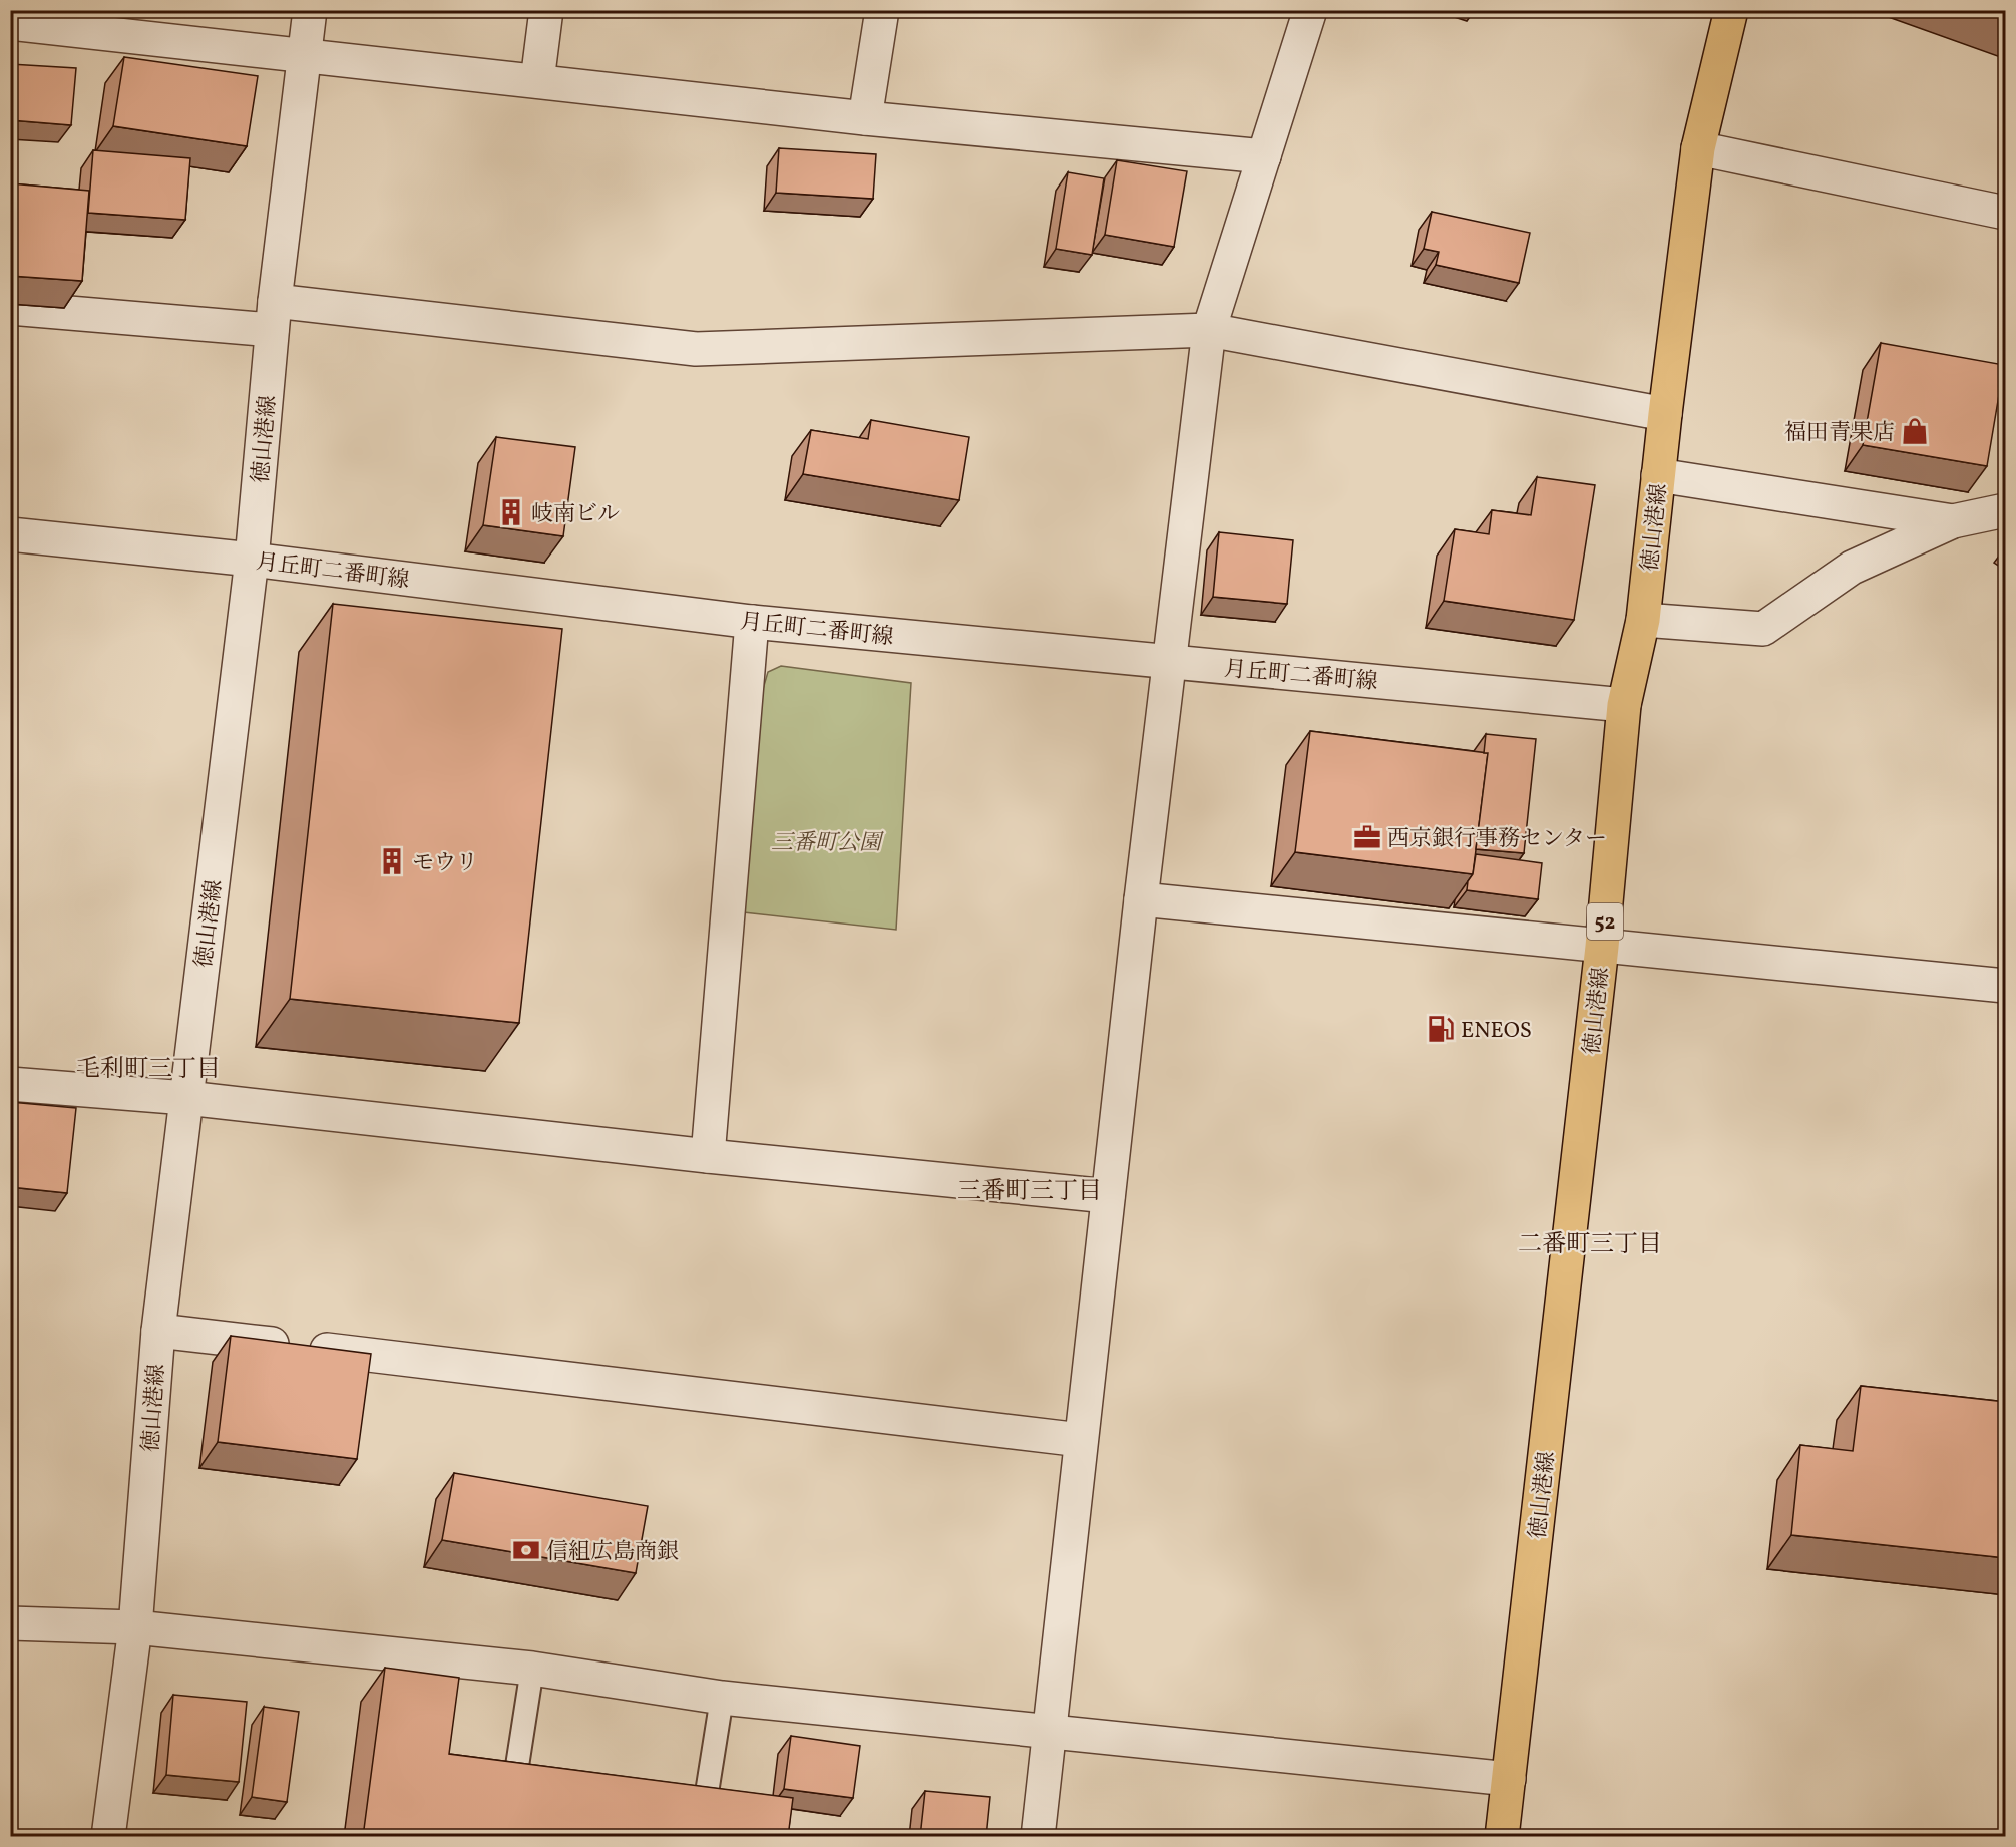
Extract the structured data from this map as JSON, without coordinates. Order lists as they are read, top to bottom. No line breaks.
{"streets":{"main road":["徳山港線","52"],"street":["月丘町二番町線"]},"crossings":[["徳山港線","月丘町二番町線"]],"districts":["毛利町三丁目","三番町三丁目","二番町三丁目"],"parks":["三番町公園"],"places":{"shop":["福田青果店"],"building":["岐南ビル","モウリ"],"office":["西京銀行事務センター"],"fuel station":["ENEOS"],"bank":["信組広島商銀"]}}
